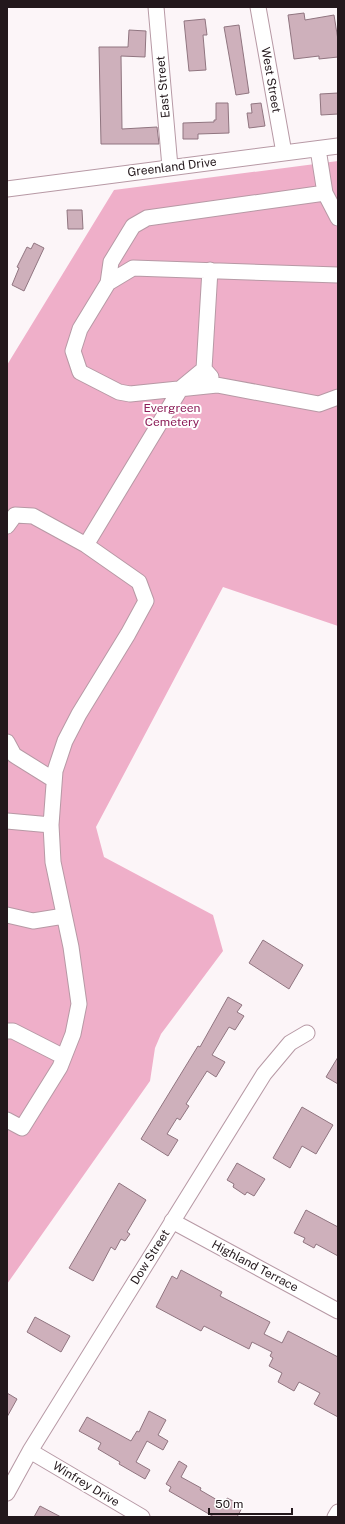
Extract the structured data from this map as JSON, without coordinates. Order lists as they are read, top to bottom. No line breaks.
{"streets":{"street":["West Street","East Street","Greenland Drive","Dow Street","Highland Terrace","Winfrey Drive"]},"crossings":[["West Street","Greenland Drive"],["East Street","Greenland Drive"],["Dow Street","Highland Terrace"],["Dow Street","Winfrey Drive"]],"parks":["Evergreen Cemetery"],"scale_bar":"50 m"}
